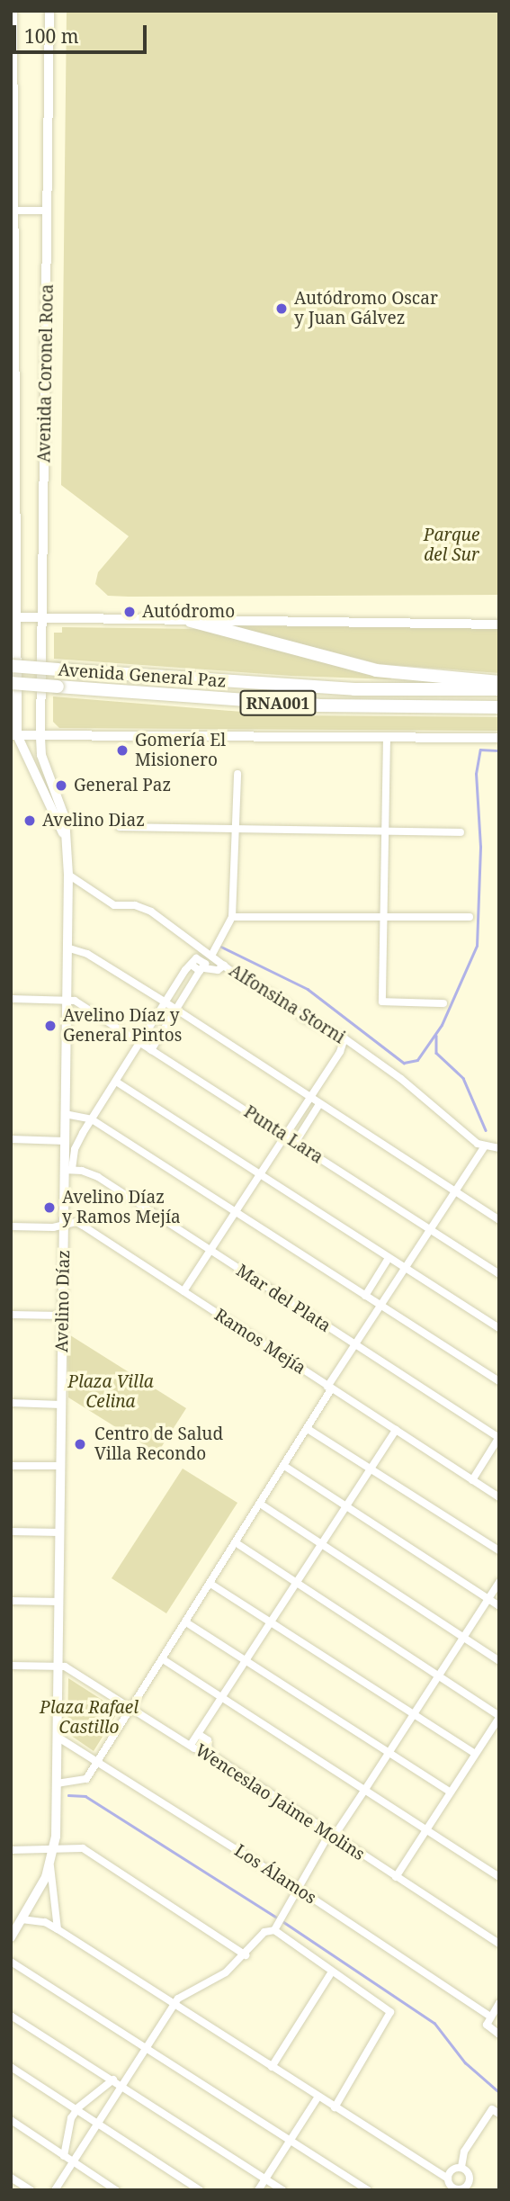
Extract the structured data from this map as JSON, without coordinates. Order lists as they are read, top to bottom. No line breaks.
{"streets":{"highway":["Avenida General Paz","RNA001"],"main road":["Avenida Coronel Roca"],"street":["Alfonsina Storni","Punta Lara","Mar del Plata","Avelino Díaz","Ramos Mejía","Wenceslao Jaime Molins","Los Álamos"]},"crossings":[["Avenida Coronel Roca","Avelino Díaz"],["Alfonsina Storni","Avelino Díaz"],["Punta Lara","Avelino Díaz"],["Mar del Plata","Avelino Díaz"],["Avelino Díaz","Ramos Mejía"],["Avelino Díaz","Wenceslao Jaime Molins"],["Avelino Díaz","Los Álamos"]],"parks":["Parque del Sur","Plaza Villa Celina","Plaza Rafael Castillo"],"places":["Autódromo Oscar y Juan Gálvez","Autódromo","Gomería El Misionero","General Paz","Avelino Diaz","Avelino Díaz y General Pintos","Avelino Díaz y Ramos Mejía","Centro de Salud Villa Recondo"],"scale_bar":"100 m"}
